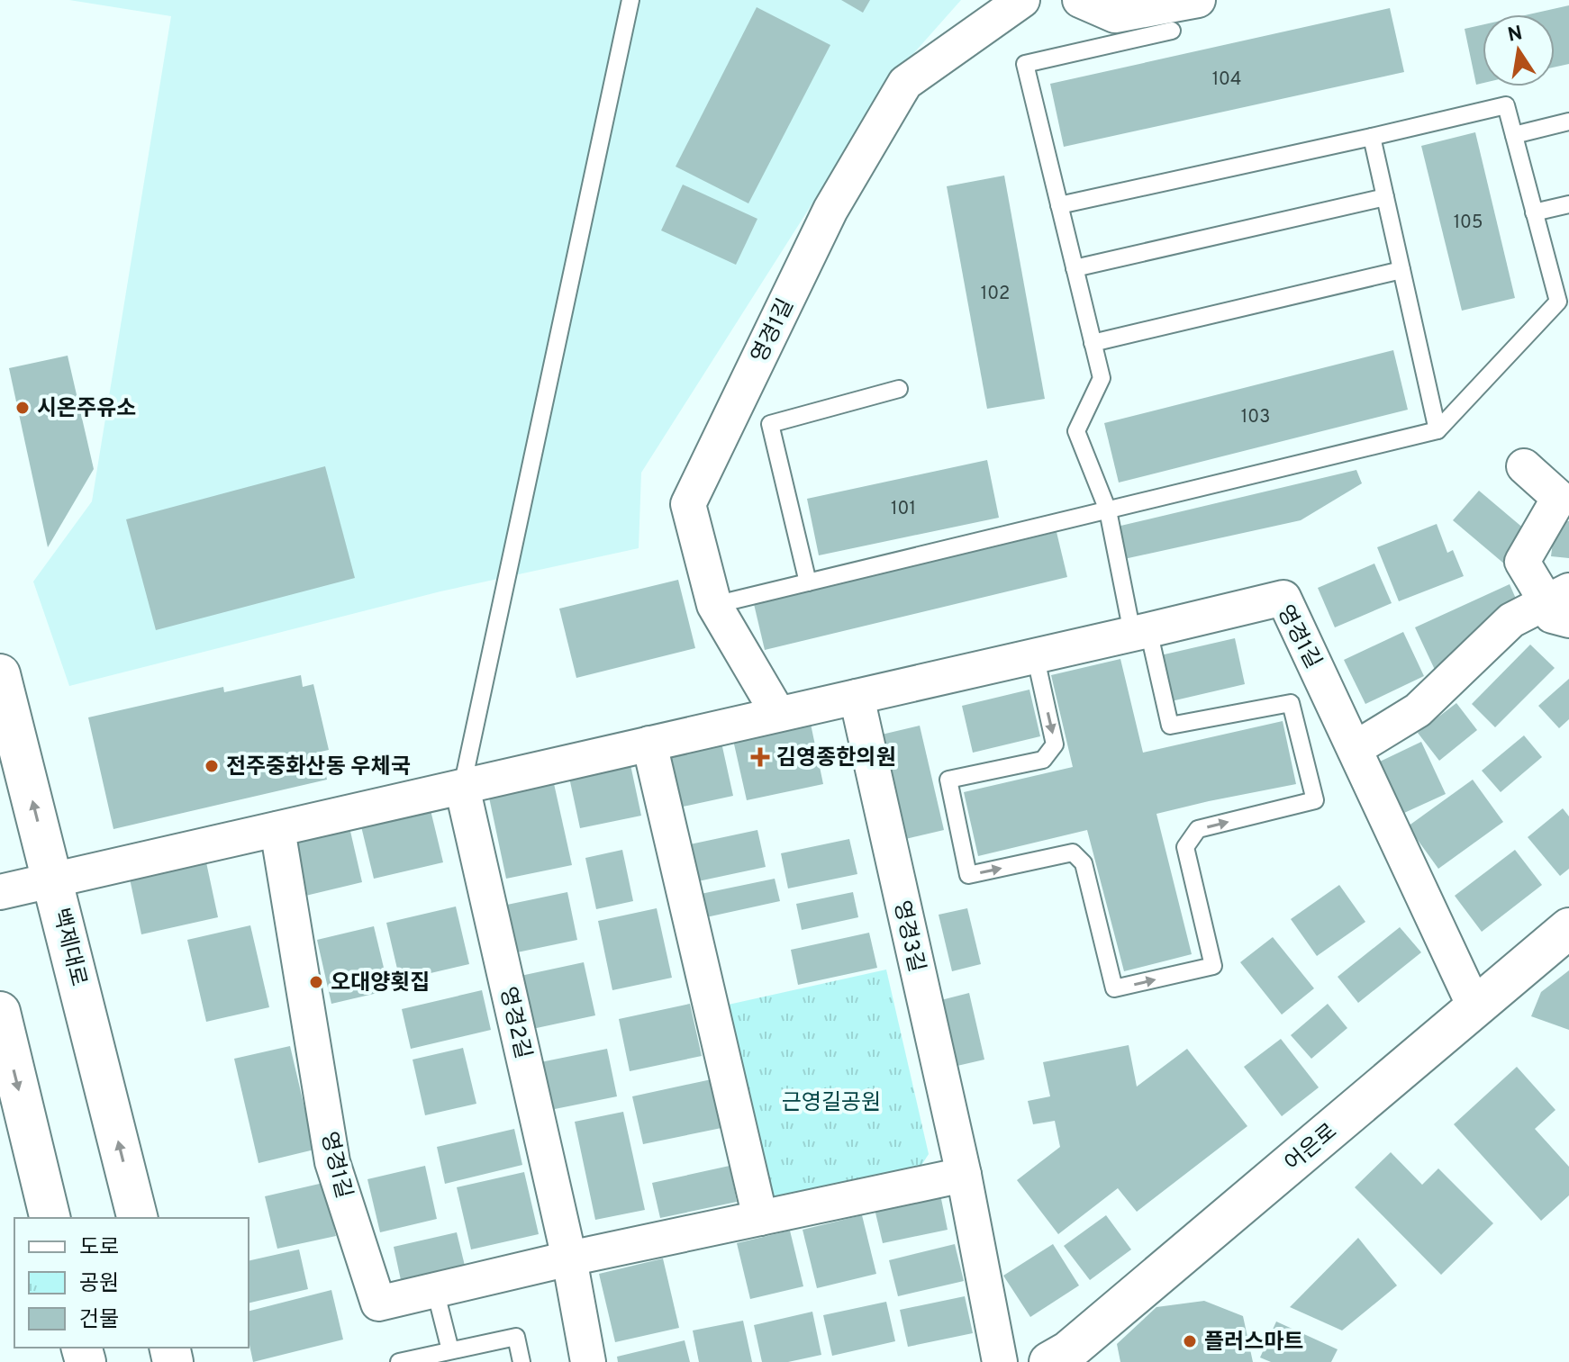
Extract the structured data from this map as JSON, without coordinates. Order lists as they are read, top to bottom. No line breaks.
{"streets":{"street":["영경1길","영경3길","백제대로","영경2길","어은로"]},"crossings":[["영경1길","영경3길"],["영경1길","백제대로"],["영경1길","영경2길"],["영경1길","어은로"]],"parks":["근영길공원"],"places":{"other":["시온주유소","전주중화산동 우체국","오대양횟집","플러스마트"],"health":["김영종한의원"]},"house_numbers":["104","105","102","103","101"],"legend":["도로","공원","건물"],"north":"top"}
